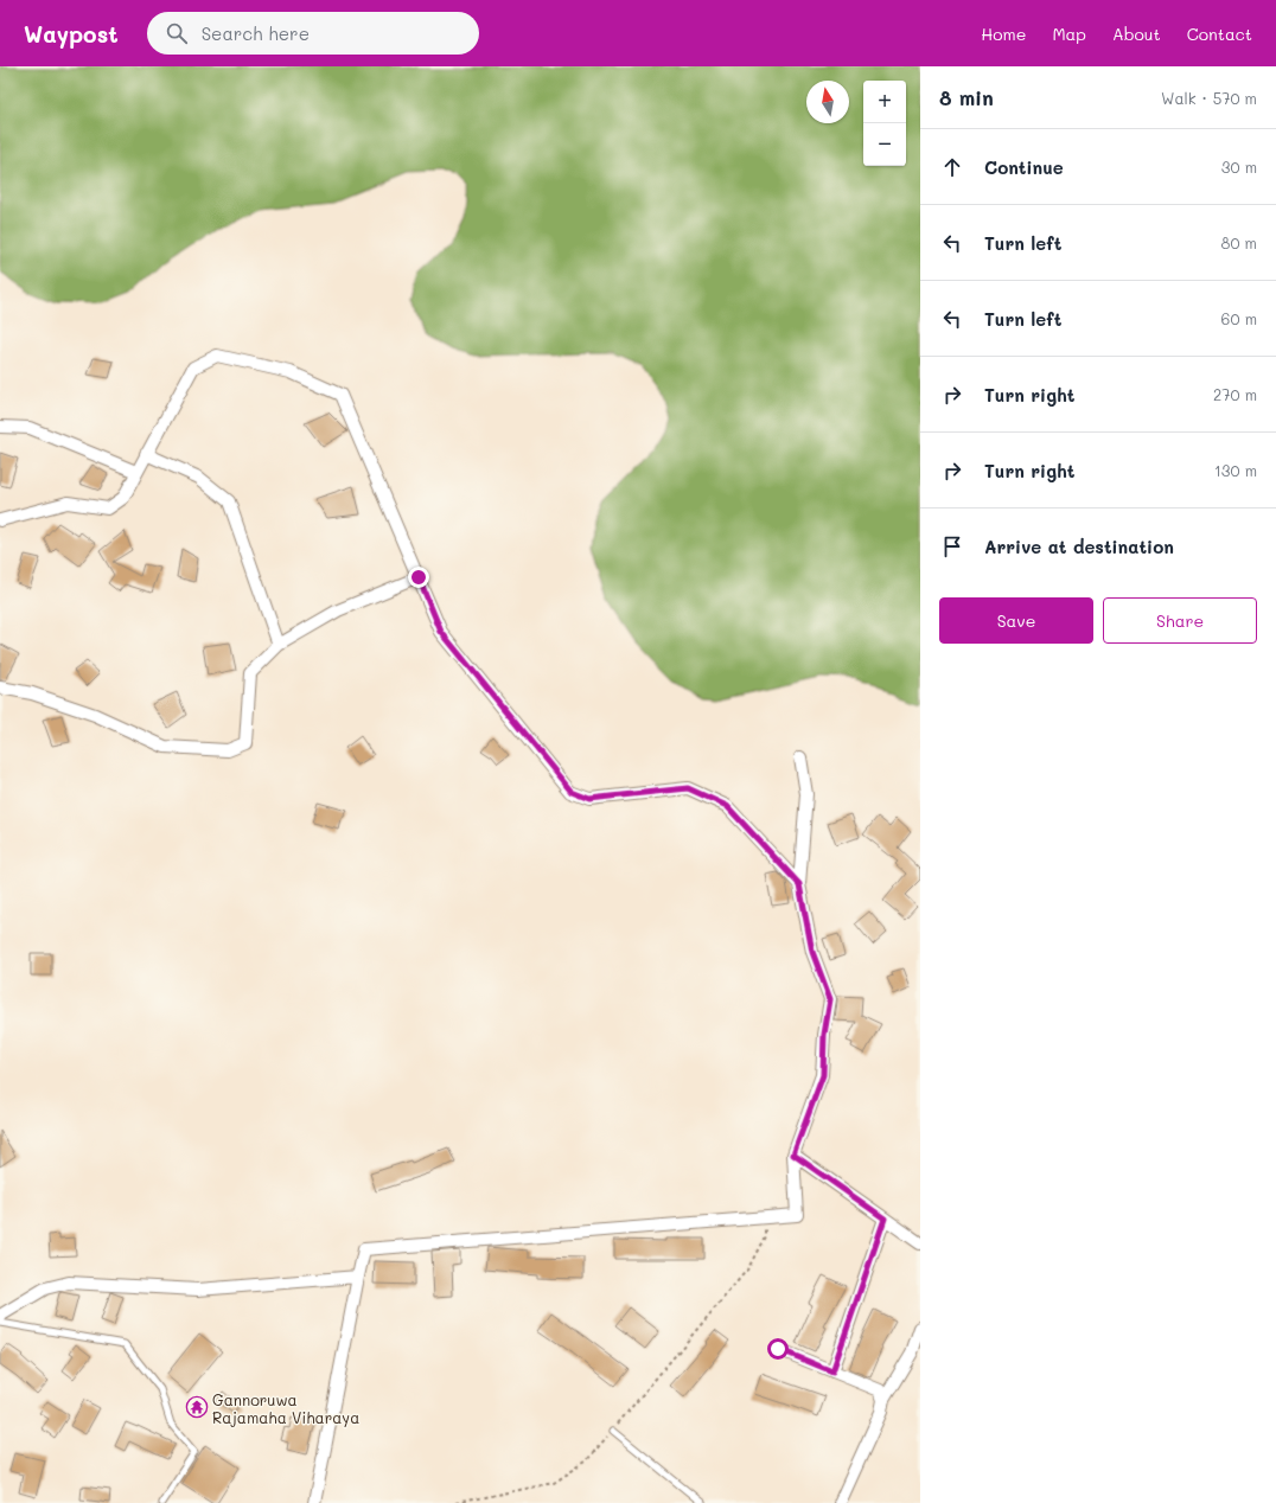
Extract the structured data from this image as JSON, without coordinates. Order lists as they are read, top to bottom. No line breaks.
{"places":{"temple":["Gannoruwa Rajamaha Viharaya"]},"north":"top","page":{"header":"Waypost","search":"Search here","nav":["Home","Map","About","Contact"],"heading":["8 min","Walk · 570 m"],"map_buttons":["+","−"],"list":[["Continue","30 m"],["Turn left","80 m"],["Turn left","60 m"],["Turn right","270 m"],["Turn right","130 m"],"Arrive at destination"],"buttons":["Save","Share"]}}
